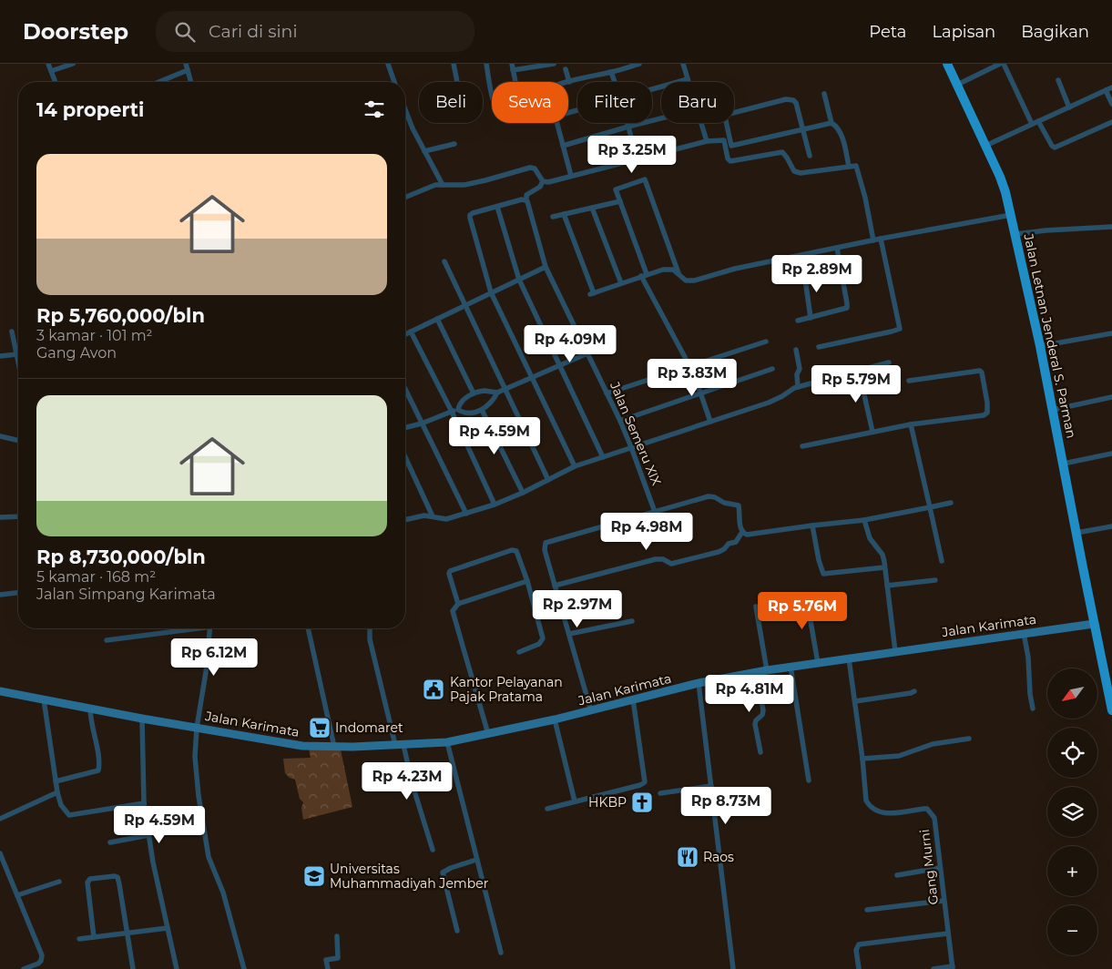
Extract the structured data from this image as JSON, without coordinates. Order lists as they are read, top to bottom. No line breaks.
{"streets":{"highway":["Jalan Letnan Jenderal S. Parman"],"main road":["Jalan Karimata"],"street":["Jalan Semeru XIX","Gang Murni"]},"crossings":[["Jalan Letnan Jenderal S. Parman","Jalan Karimata"],["Jalan Karimata","Gang Murni"]],"places":{"public building":["Kantor Pelayanan Pajak Pratama"],"supermarket":["Indomaret"],"church":["HKBP"],"restaurant":["Raos"],"school or university":["Universitas Muhammadiyah Jember"]},"north":"bottom left","page":{"header":"Doorstep","search":"Cari di sini","nav":["Peta","Lapisan","Bagikan"],"chip":["Beli","Sewa","Filter","Baru"],"heading":"14 properti","price":["Rp 3.25M","Rp 2.89M","Rp 4.09M","Rp 3.83M","Rp 5.79M","Rp 4.59M","Rp 4.98M","Rp 2.97M","Rp 5.76M","Rp 6.12M","Rp 4.81M","Rp 4.23M","Rp 8.73M","Rp 4.59M"],"list":[{"name":"Rp 5,760,000/bln","note":"3 kamar · 101 m² · Gang Avon"},{"name":"Rp 8,730,000/bln","note":"5 kamar · 168 m² · Jalan Simpang Karimata"}],"map_buttons":["+","−"]}}
